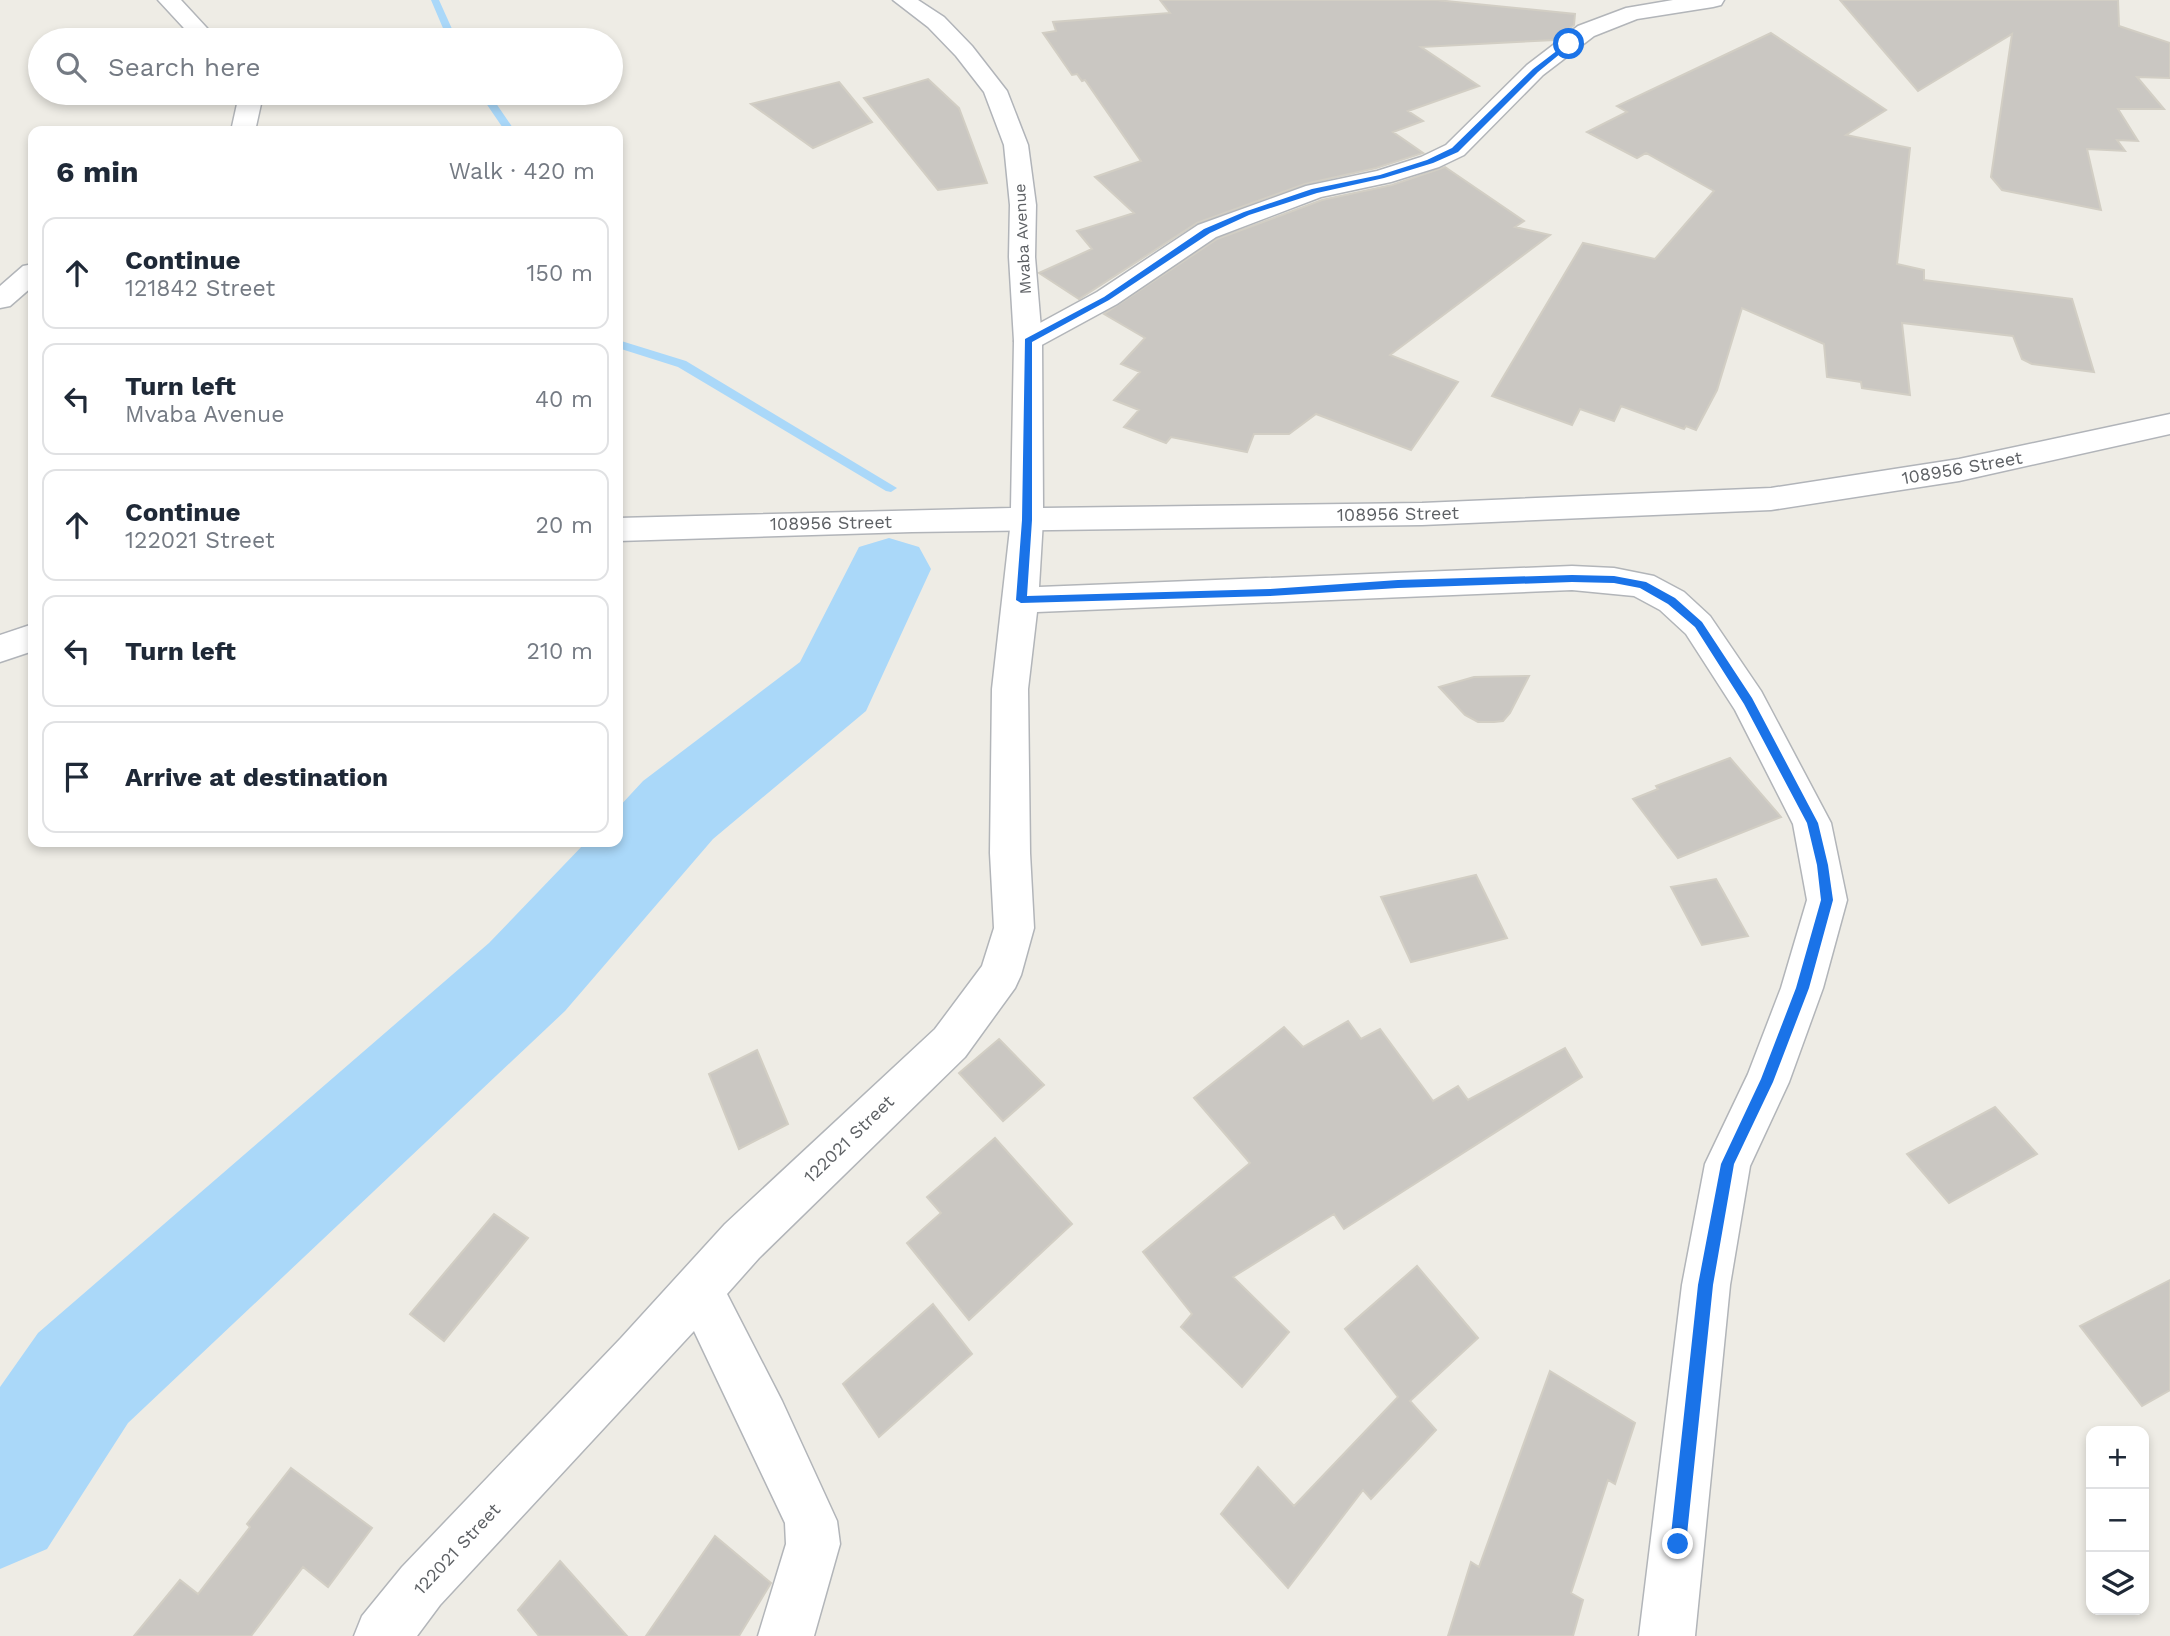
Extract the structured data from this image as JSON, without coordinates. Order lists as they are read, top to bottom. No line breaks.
{"streets":{"street":["Mvaba Avenue","108956 Street","122021 Street"]},"crossings":[["Mvaba Avenue","108956 Street"],["Mvaba Avenue","122021 Street"],["108956 Street","122021 Street"]],"page":{"search":"Search here","heading":["6 min","Walk · 420 m"],"list":[["Continue","121842 Street","150 m"],["Turn left","Mvaba Avenue","40 m"],["Continue","122021 Street","20 m"],["Turn left","210 m"],"Arrive at destination"],"map_buttons":["+","−"]}}
